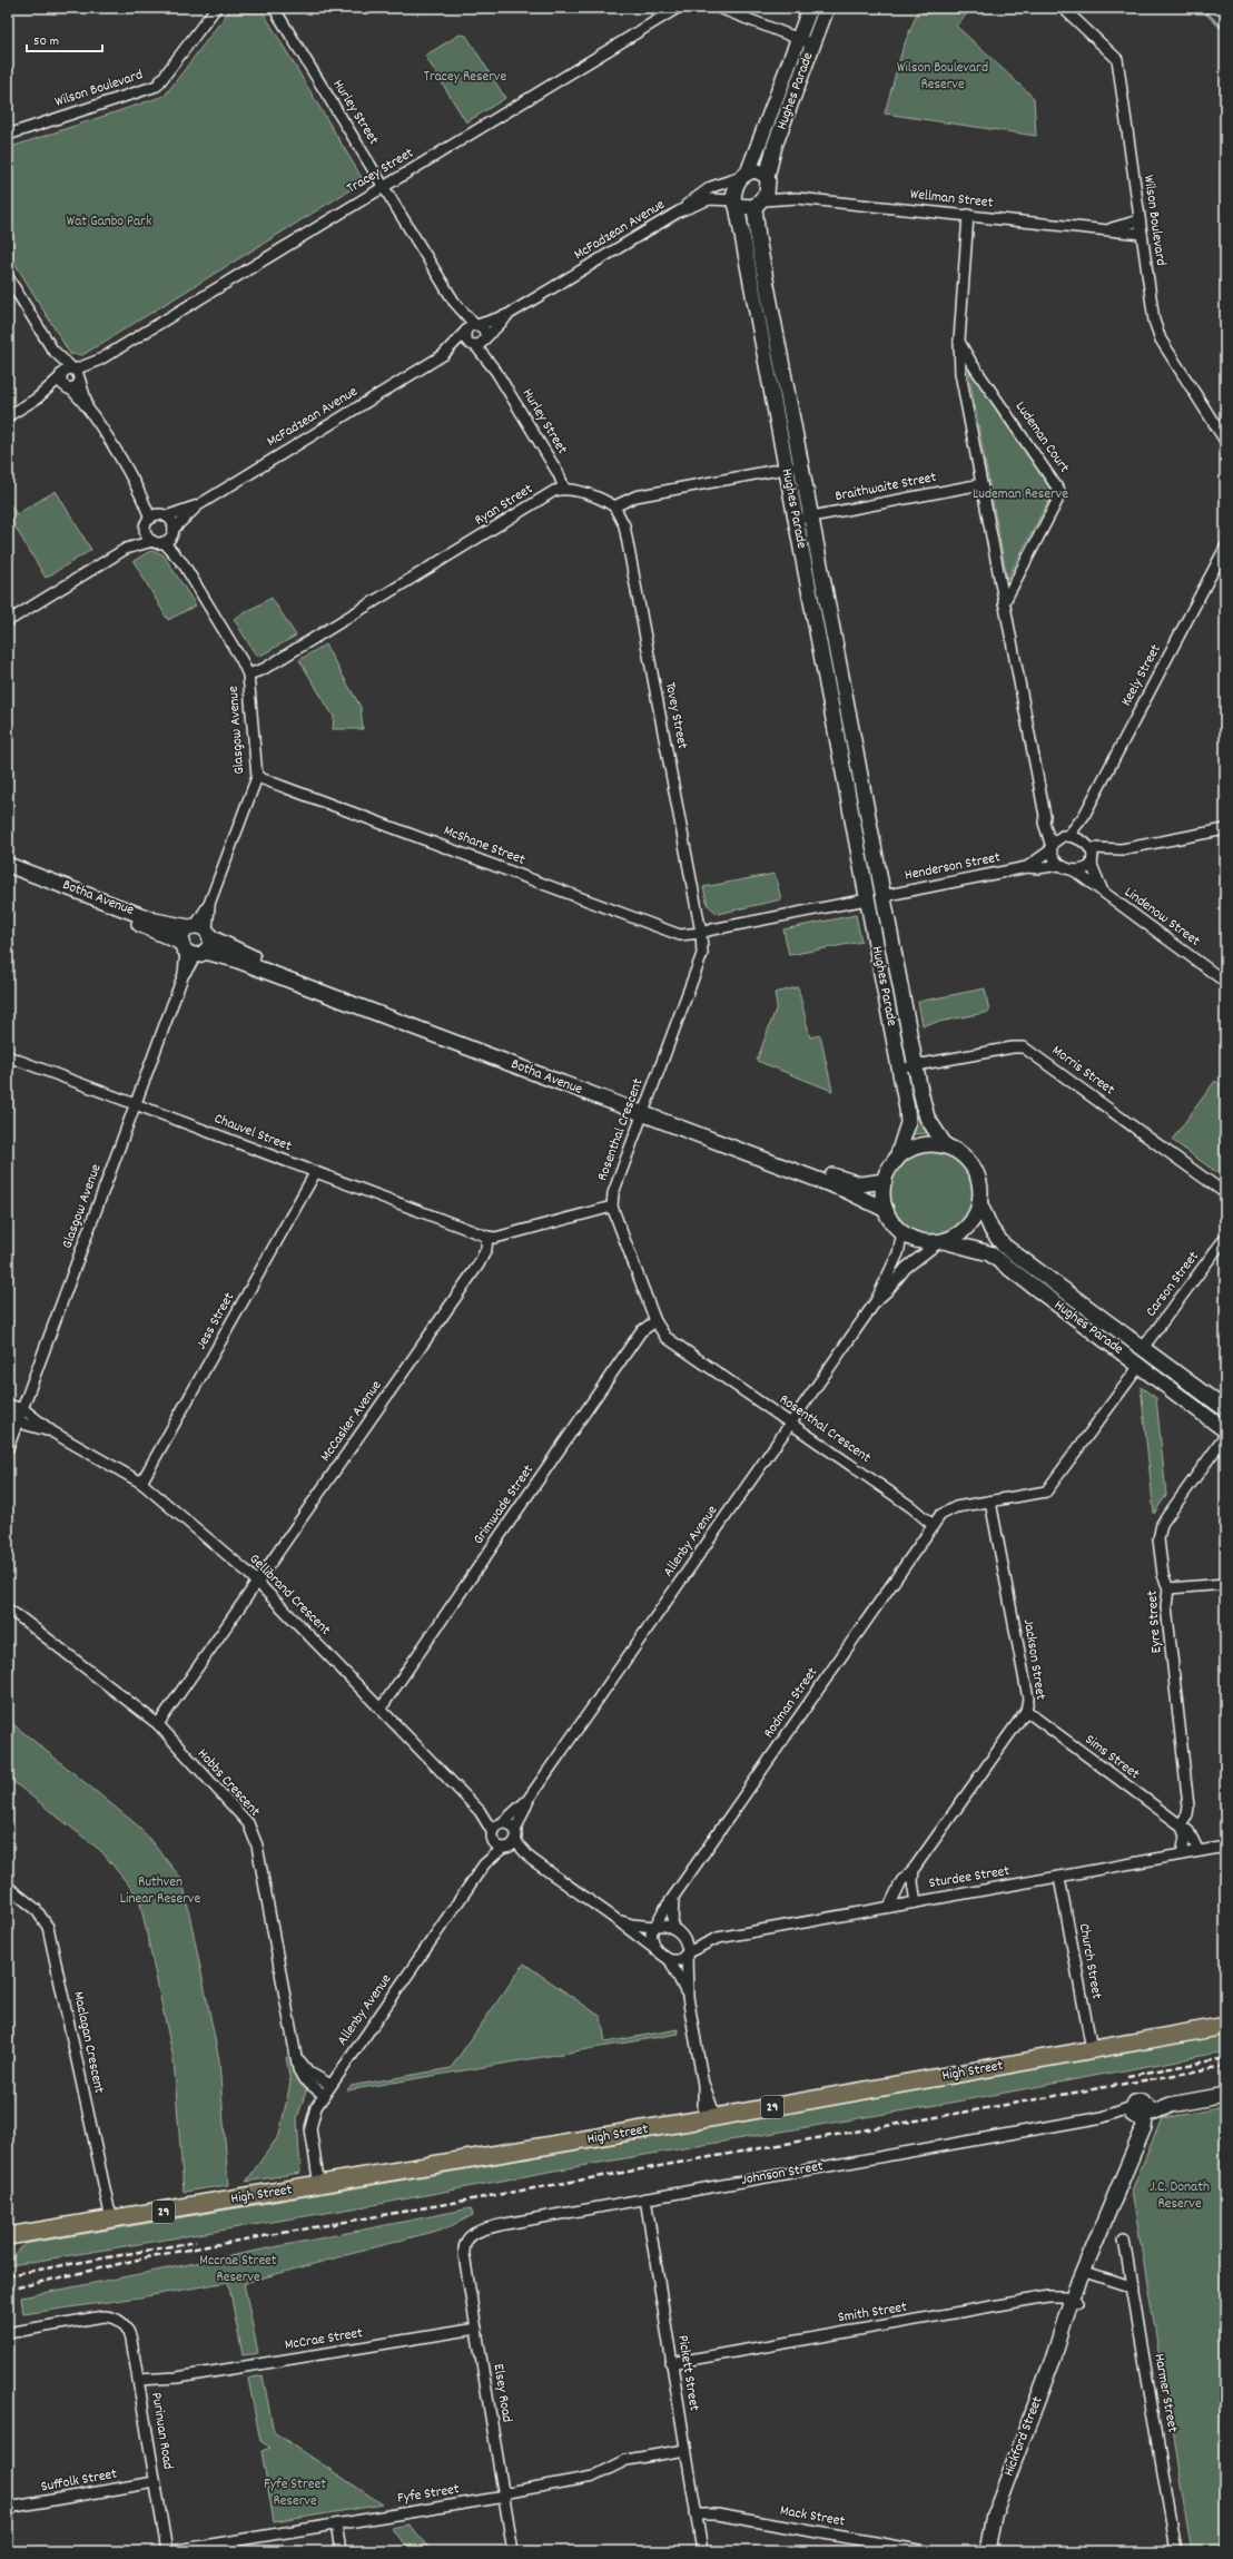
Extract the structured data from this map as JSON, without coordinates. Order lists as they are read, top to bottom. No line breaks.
{"streets":{"main road":["High Street","29"],"street":["Wilson Boulevard","Hughes Parade","Hurley Street","Tracey Street","Wellman Street","McFadzean Avenue","Ludeman Court","Braithwaite Street","Ryan Street","Keely Street","Tovey Street","Glasgow Avenue","McShane Street","Henderson Street","Botha Avenue","Lindenow Street","Morris Street","Rosenthal Crescent","Chauvel Street","Carson Street","Jess Street","McCasker Avenue","Grimwade Street","Allenby Avenue","Gellibrand Crescent","Eyre Street","Jackson Street","Rodman Street","Sims Street","Hobbs Crescent","Sturdee Street","Church Street","Maclagan Crescent","Johnson Street","Smith Street","McCrae Street","Pickett Street","Elsey Road","Harmer Street","Purinuan Road","Hickford Street","Suffolk Street","Fyfe Street","Mack Street"]},"crossings":[["Wilson Boulevard","Wellman Street"],["Hughes Parade","Wellman Street"],["Hughes Parade","McFadzean Avenue"],["Hughes Parade","Braithwaite Street"],["Hughes Parade","Henderson Street"],["Hughes Parade","Botha Avenue"],["Hughes Parade","Morris Street"],["Hughes Parade","Carson Street"],["Hughes Parade","Allenby Avenue"],["Hurley Street","Tracey Street"],["Hurley Street","McFadzean Avenue"],["Hurley Street","Ryan Street"],["McFadzean Avenue","Glasgow Avenue"],["Ryan Street","Glasgow Avenue"],["Keely Street","Henderson Street"],["Keely Street","Lindenow Street"],["Tovey Street","McShane Street"],["Tovey Street","Rosenthal Crescent"],["Glasgow Avenue","McShane Street"],["Glasgow Avenue","Botha Avenue"],["Glasgow Avenue","Chauvel Street"],["Glasgow Avenue","Gellibrand Crescent"],["McShane Street","Rosenthal Crescent"],["Henderson Street","Lindenow Street"],["Botha Avenue","Rosenthal Crescent"],["Botha Avenue","Allenby Avenue"],["Rosenthal Crescent","Grimwade Street"],["Rosenthal Crescent","Allenby Avenue"],["Rosenthal Crescent","Rodman Street"],["Chauvel Street","Jess Street"],["Chauvel Street","McCasker Avenue"],["Jess Street","Gellibrand Crescent"],["McCasker Avenue","Gellibrand Crescent"],["McCasker Avenue","Hobbs Crescent"],["Grimwade Street","Gellibrand Crescent"],["Allenby Avenue","Gellibrand Crescent"],["Allenby Avenue","Hobbs Crescent"],["Allenby Avenue","High Street"],["Eyre Street","Sims Street"],["Jackson Street","Sims Street"],["Jackson Street","Sturdee Street"],["Rodman Street","Sturdee Street"],["Sims Street","Sturdee Street"],["Sturdee Street","Church Street"],["Church Street","High Street"],["Maclagan Crescent","High Street"],["Johnson Street","Pickett Street"],["Johnson Street","Elsey Road"],["Johnson Street","Hickford Street"],["Smith Street","Pickett Street"],["Smith Street","Hickford Street"],["McCrae Street","Elsey Road"],["McCrae Street","Purinuan Road"],["Pickett Street","Fyfe Street"],["Pickett Street","Mack Street"],["Elsey Road","Fyfe Street"],["Purinuan Road","Suffolk Street"]],"parks":["Wilson Boulevard Reserve","Tracey Reserve","Wat Ganbo Park","Ludeman Reserve","Ruthven Linear Reserve","J.C. Donath Reserve","Mccrae Street Reserve","Fyfe Street Reserve"],"scale_bar":"50 m"}
